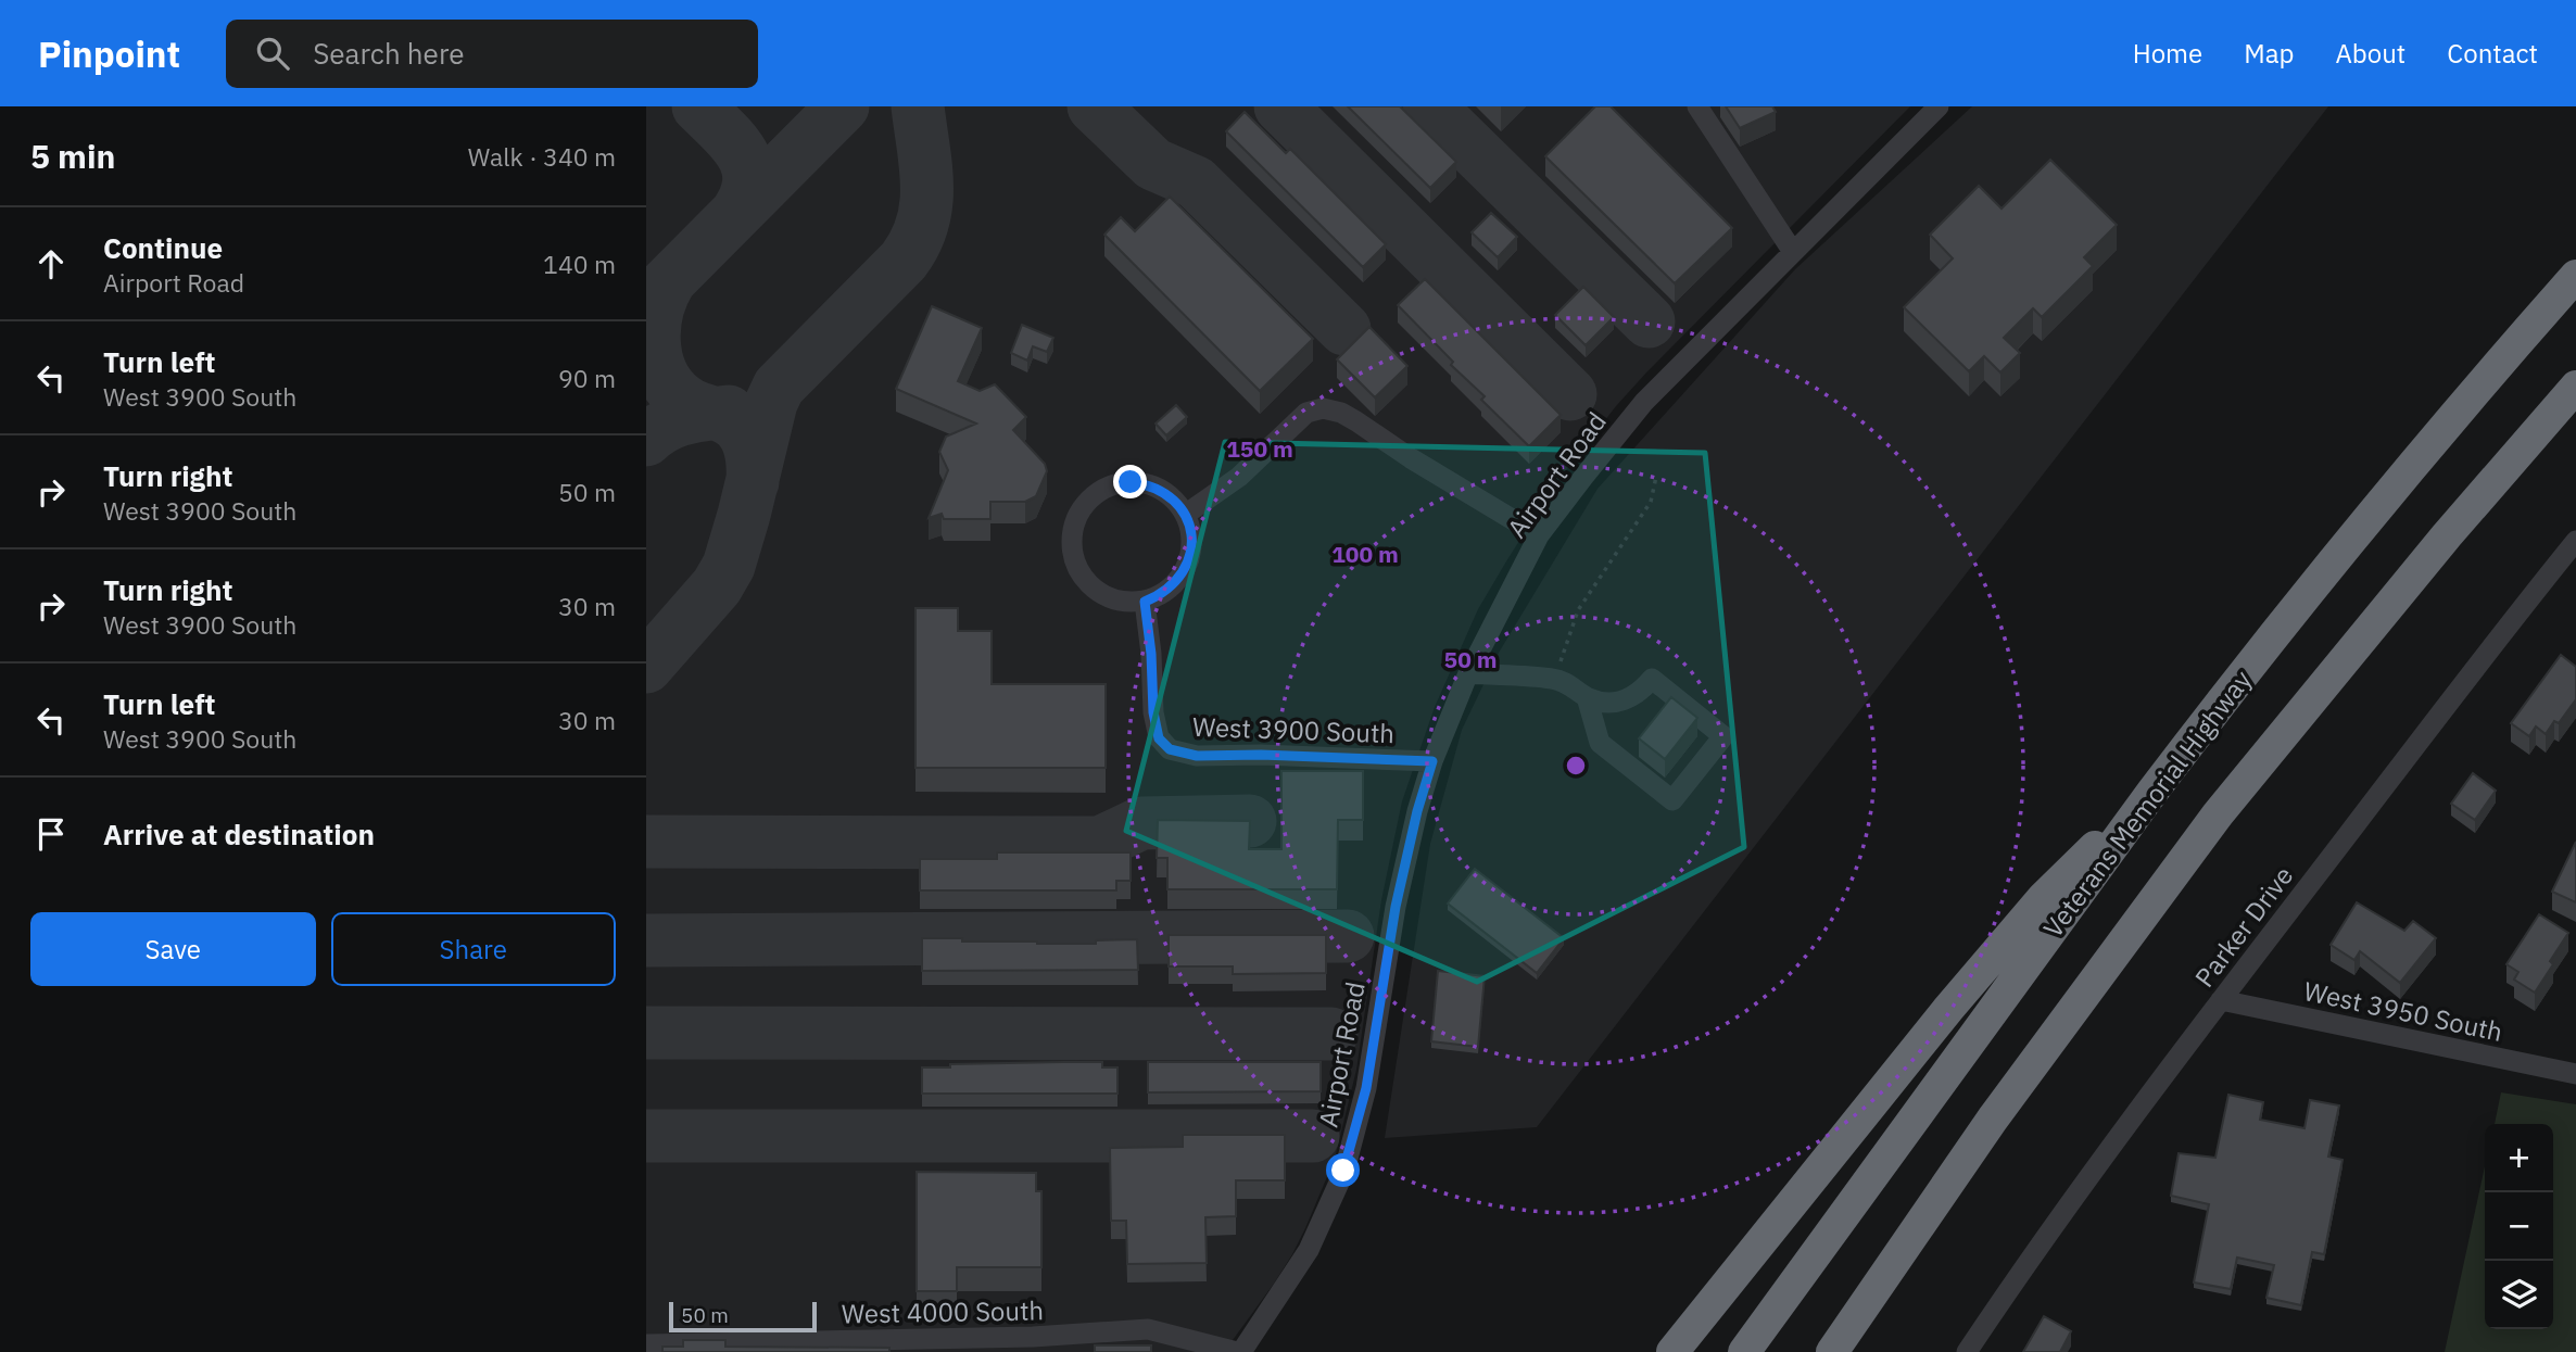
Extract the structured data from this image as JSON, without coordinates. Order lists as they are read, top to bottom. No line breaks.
{"streets":{"highway":["Veterans Memorial Highway"],"street":["Airport Road","West 3900 South","Parker Drive","West 3950 South","West 4000 South"]},"crossings":[["Airport Road","West 3900 South"],["Airport Road","West 4000 South"],["Parker Drive","West 3950 South"]],"scale_bar":"50 m","page":{"header":"Pinpoint","search":"Search here","nav":["Home","Map","About","Contact"],"heading":["5 min","Walk · 340 m"],"list":[["Continue","Airport Road","140 m"],["Turn left","West 3900 South","90 m"],["Turn right","West 3900 South","50 m"],["Turn right","West 3900 South","30 m"],["Turn left","West 3900 South","30 m"],"Arrive at destination"],"buttons":["Save","Share"],"map_buttons":["+","−"],"scale":"50 m"},"rings":["150 m","100 m","50 m"]}
